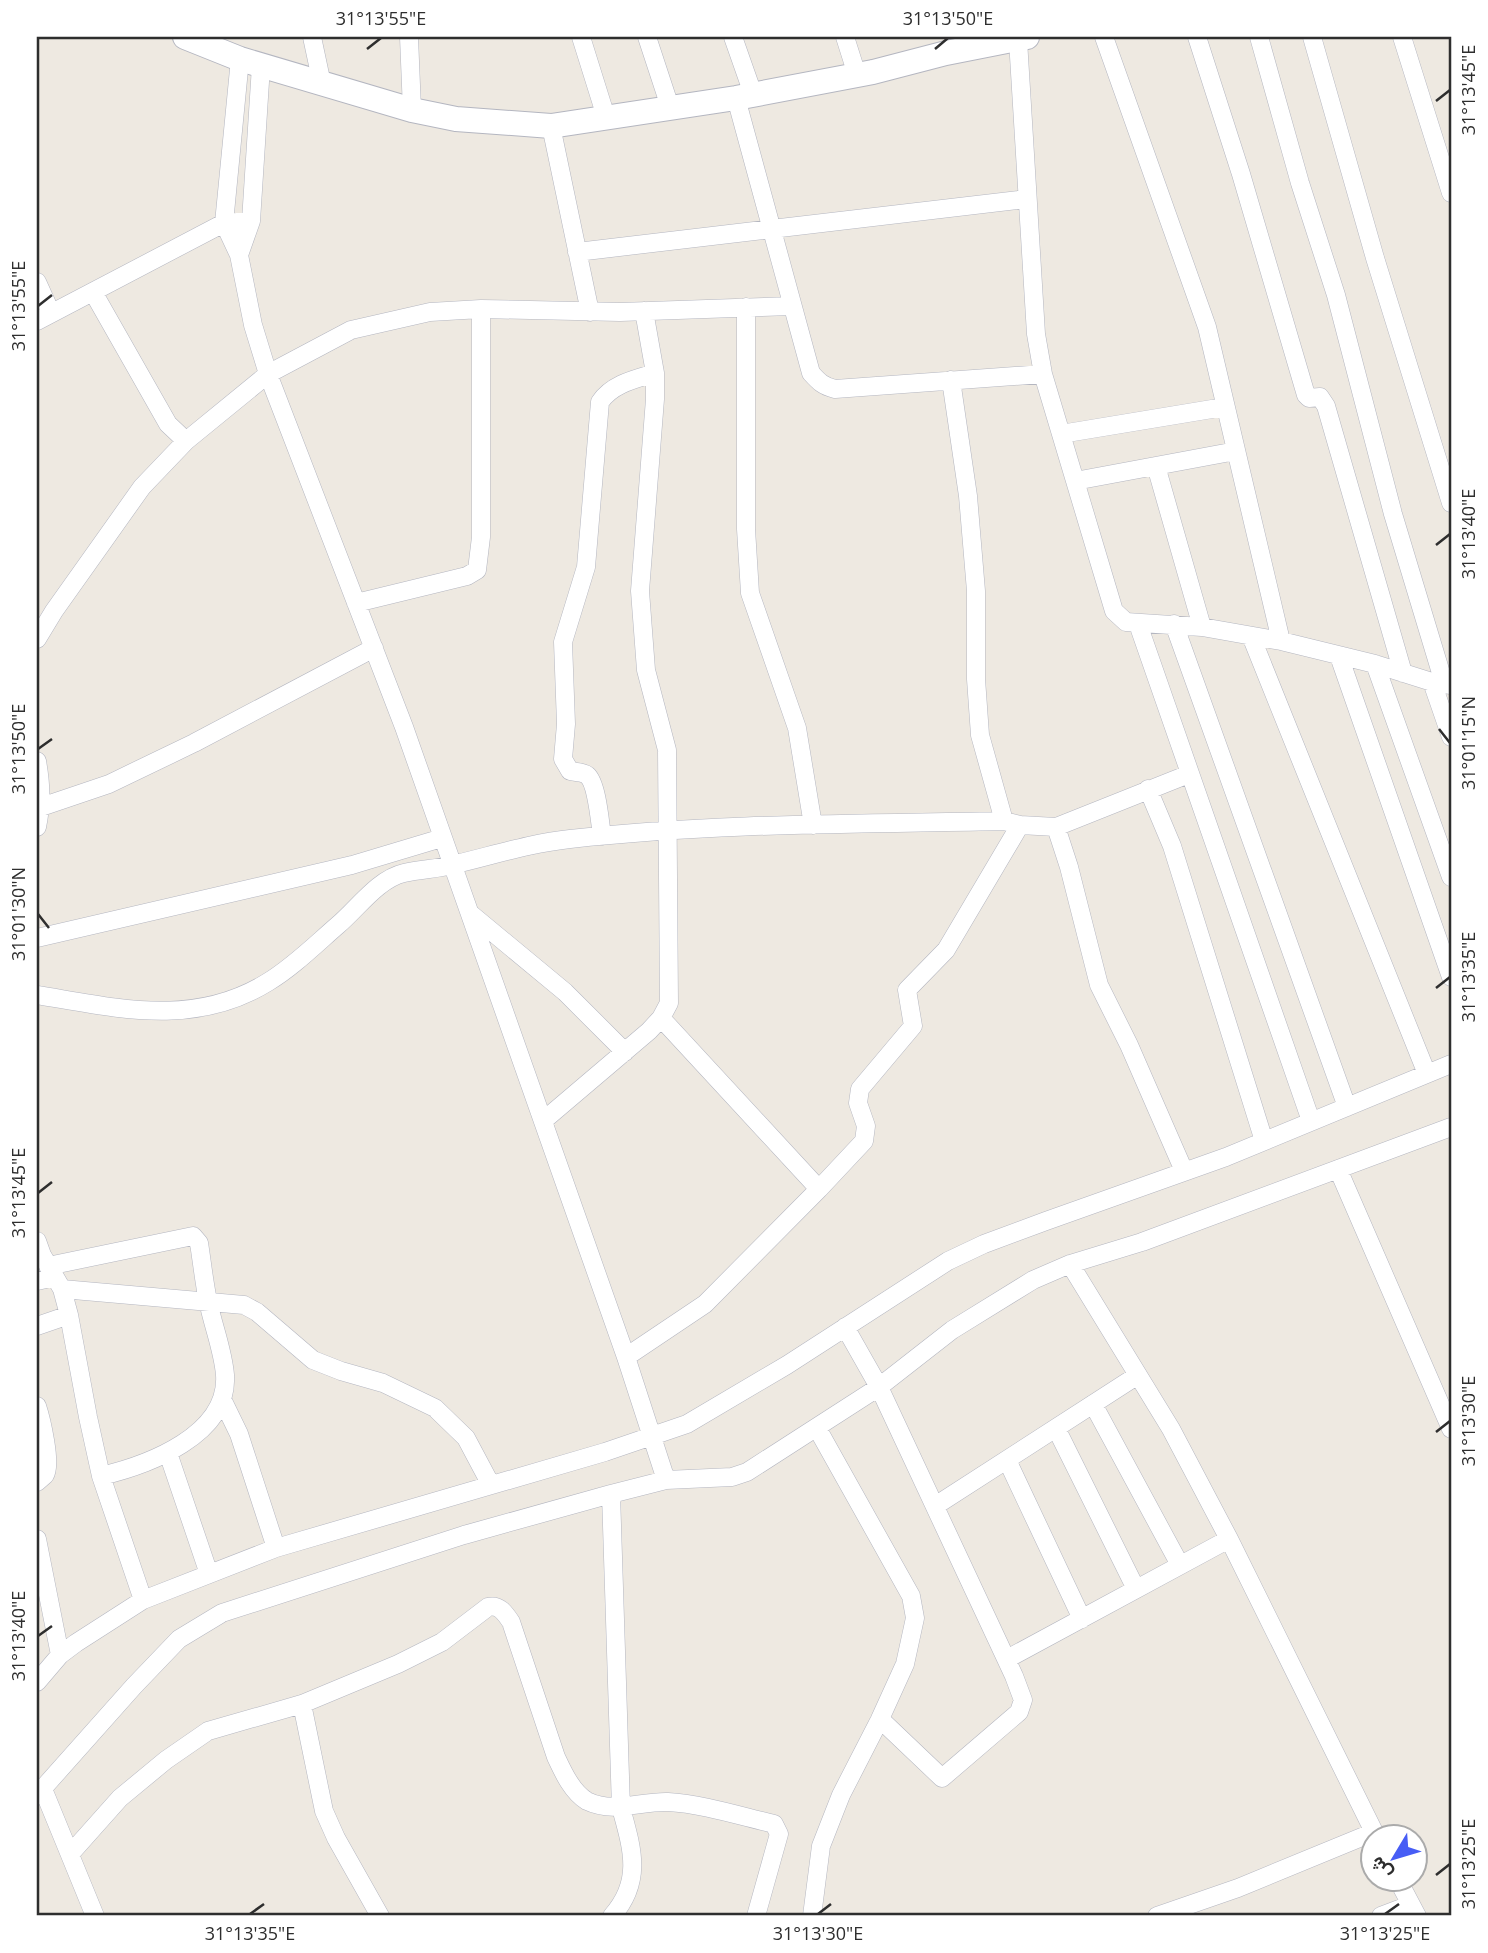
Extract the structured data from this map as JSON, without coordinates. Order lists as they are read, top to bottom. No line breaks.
{"north":"bottom left","coordinates":["31°13'55\"E","31°13'50\"E","31°13'45\"E","31°13'40\"E","31°01'15\"N","31°01'30\"N","31°13'35\"E","31°13'30\"E","31°13'25\"E"]}
